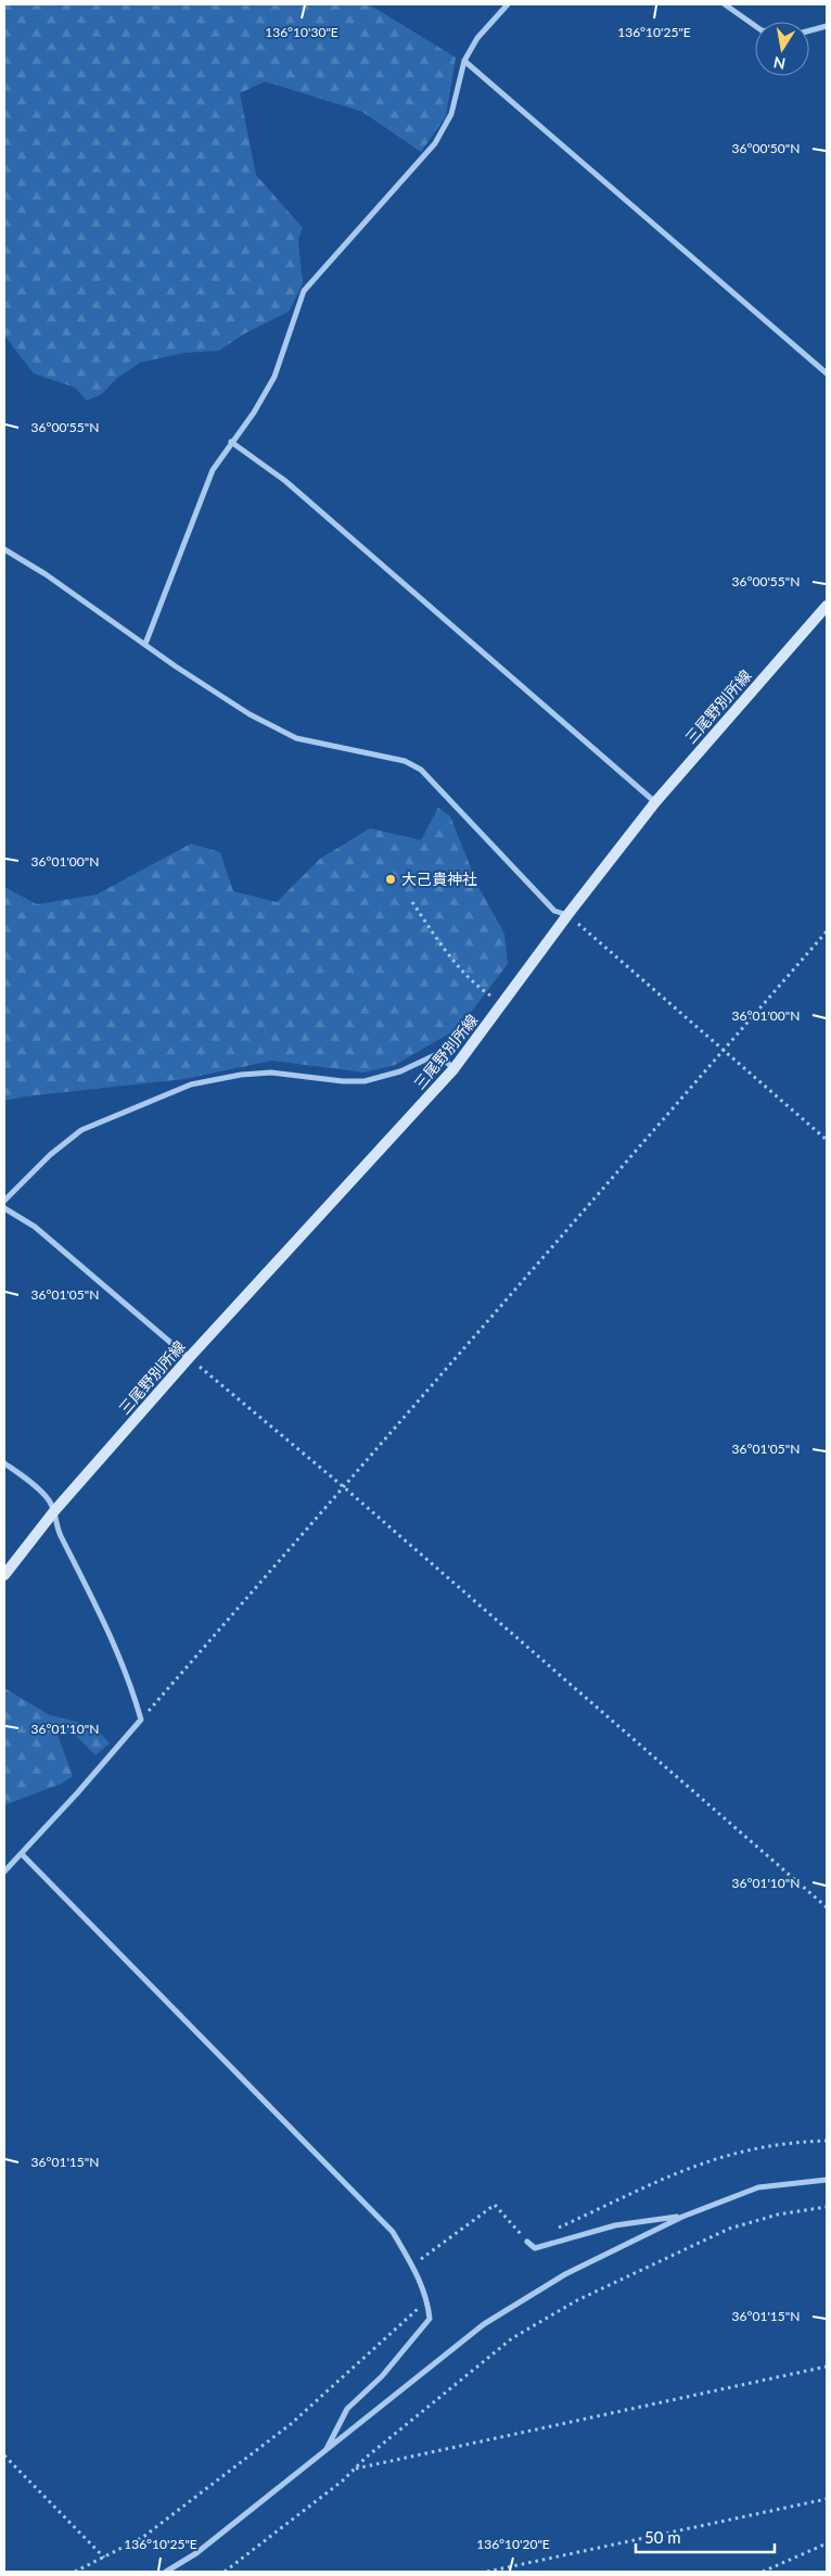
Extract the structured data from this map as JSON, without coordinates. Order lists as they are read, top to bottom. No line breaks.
{"streets":{"main road":["三尾野別所線"]},"places":["大己貴神社"],"scale_bar":"50 m","north":"bottom","coordinates":["136°10'30\"E","136°10'25\"E","36°00'50\"N","36°00'55\"N","36°01'00\"N","36°01'05\"N","36°01'10\"N","36°01'15\"N","136°10'20\"E"]}
